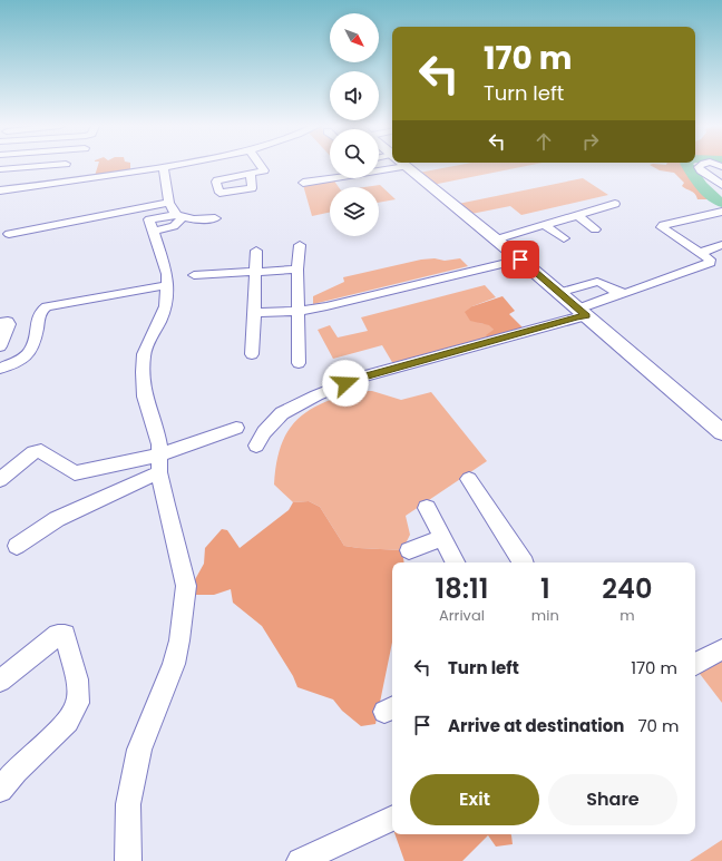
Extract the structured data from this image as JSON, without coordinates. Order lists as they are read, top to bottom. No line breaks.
{"north":"bottom right","page":{"turn":["170 m","Turn left"],"eta":["18:11","Arrival","1","min","240","m"],"list":[{"name":"Turn left","value":"170 m"},{"name":"Arrive at destination","value":"70 m"}],"buttons":["Exit","Share"]}}
